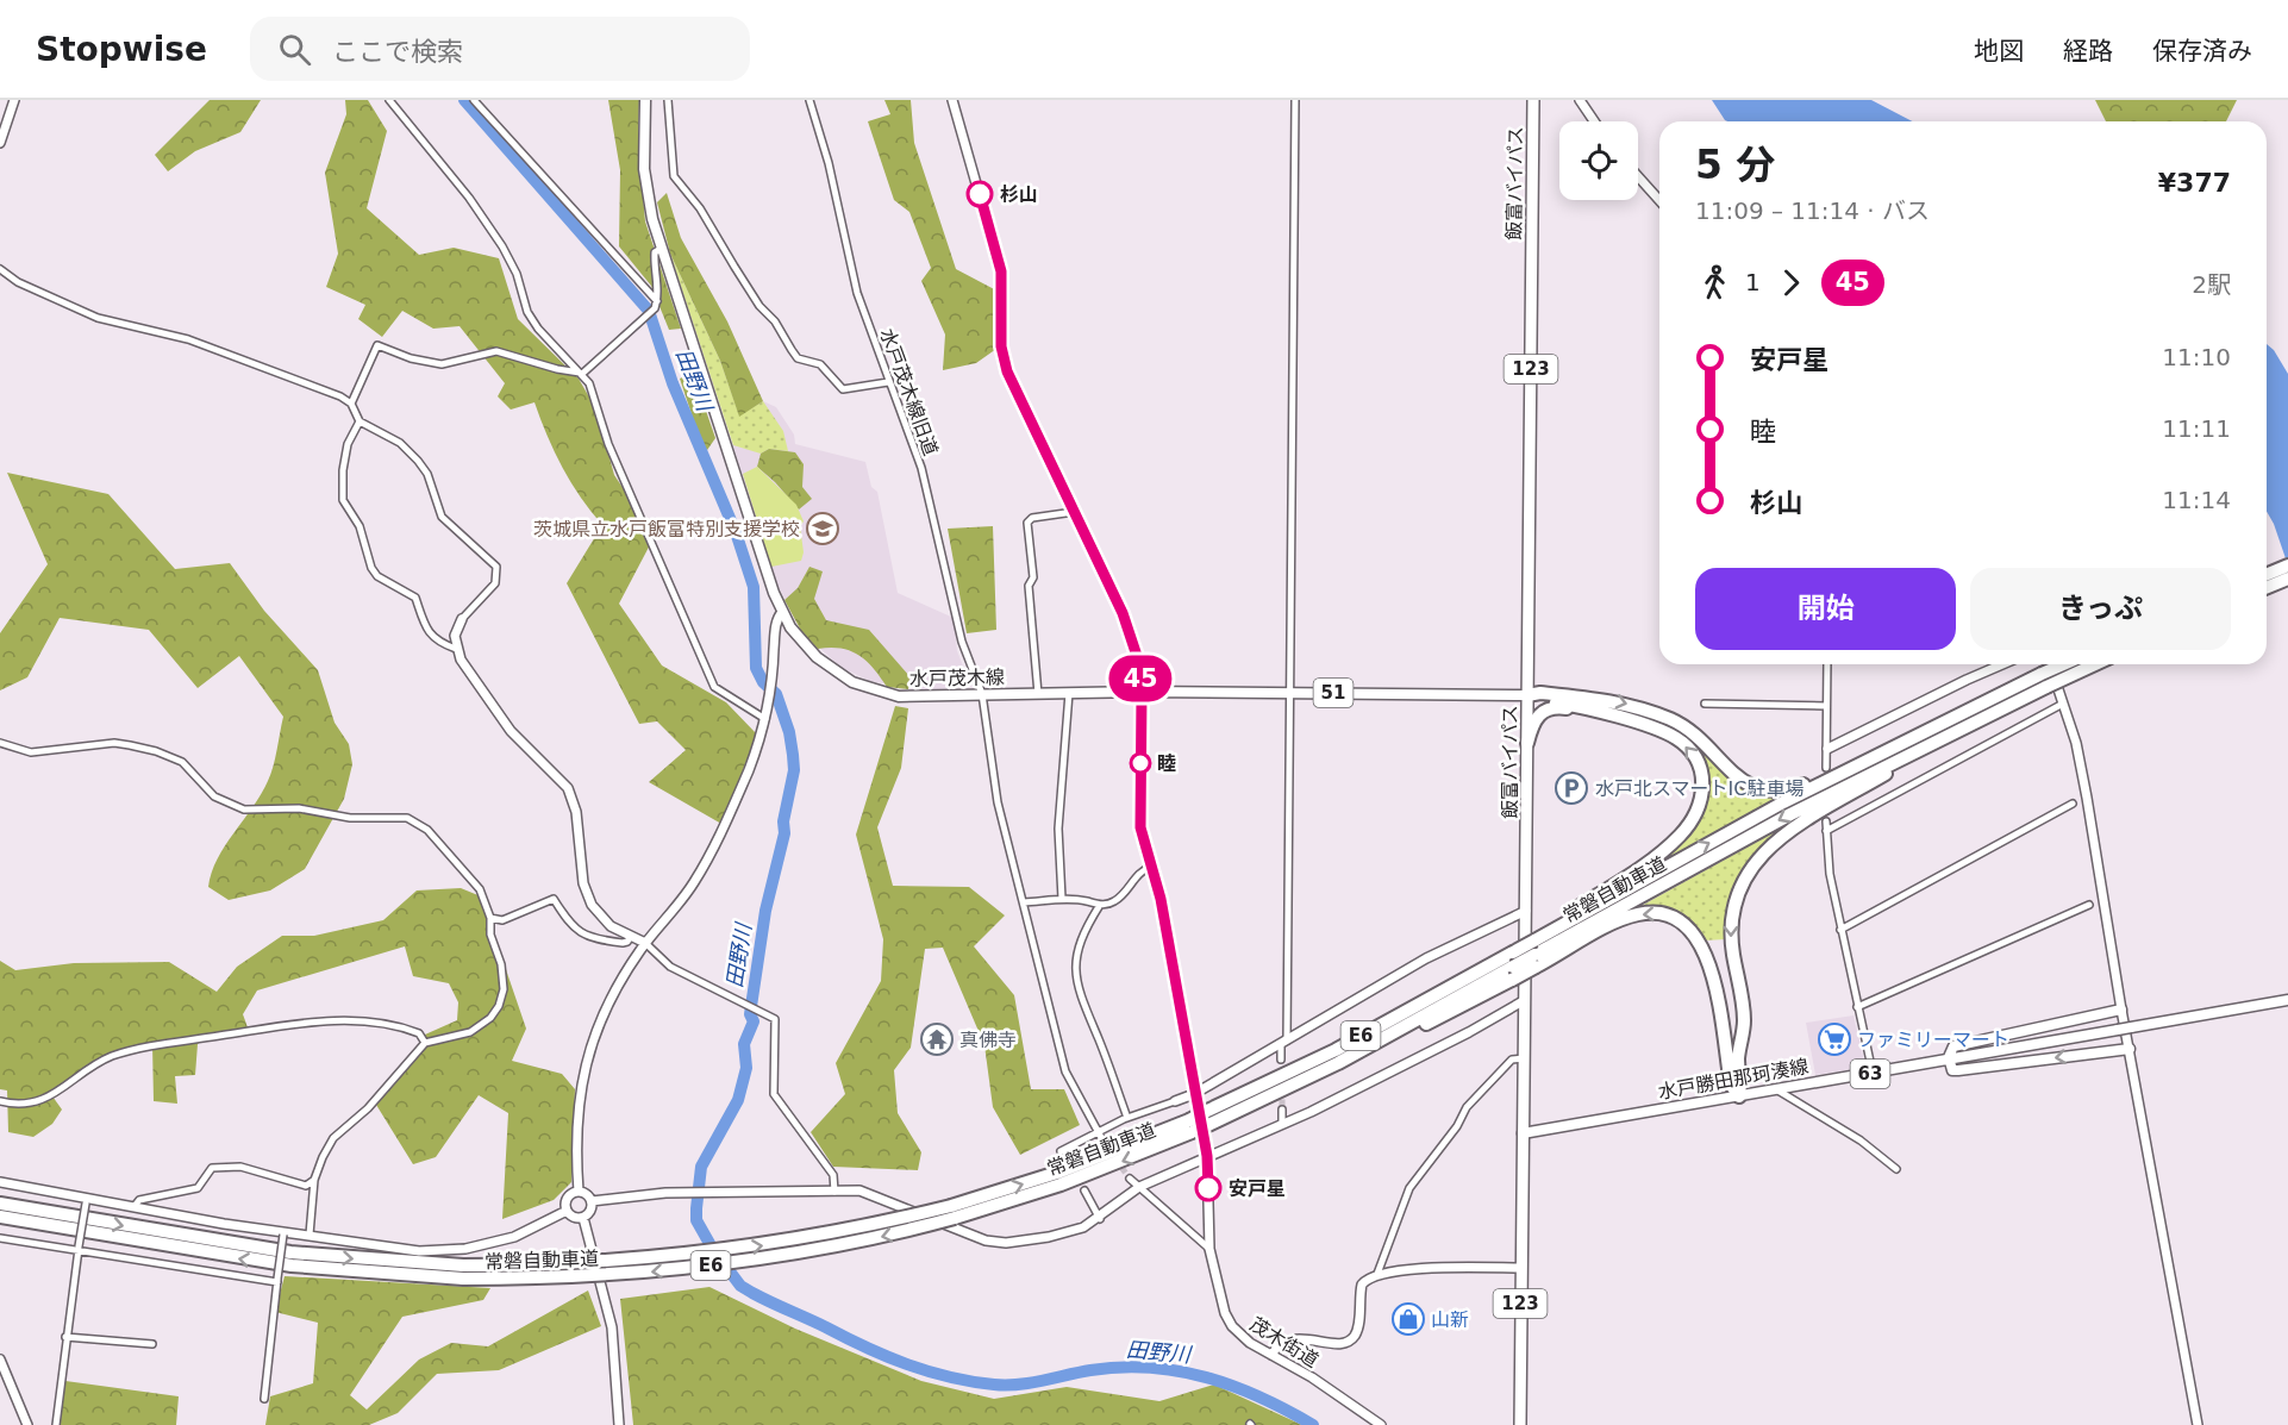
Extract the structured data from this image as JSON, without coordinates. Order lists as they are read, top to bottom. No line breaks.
{"streets":{"highway":["飯富バイパス","123","常磐自動車道","E6"],"main road":["水戸茂木線","51","63","水戸勝田那珂湊線"],"street":["水戸茂木線旧道","茂木街道"]},"crossings":[["飯富バイパス","水戸茂木線"],["飯富バイパス","水戸勝田那珂湊線"],["水戸茂木線旧道","水戸茂木線"],["水戸茂木線","茂木街道"]],"water":["田野川"],"places":{"other":["杉山","睦","安戸星"],"school or university":["茨城県立水戸飯富特別支援学校"],"parking":["水戸北スマートIC駐車場"],"temple":["真佛寺"],"supermarket":["ファミリーマート"],"shop":["山新"]},"lines":["bus line 45"],"page":{"header":"Stopwise","search":"ここで検索","nav":["地図","経路","保存済み"],"on_map":"45","heading":["5 分","11:09 – 11:14 · バス","¥377"],"legs":["1","45","2駅"],"list":[{"name":"安戸星","value":"11:10"},{"name":"睦","value":"11:11"},{"name":"杉山","value":"11:14"}],"buttons":["開始","きっぷ"]}}
